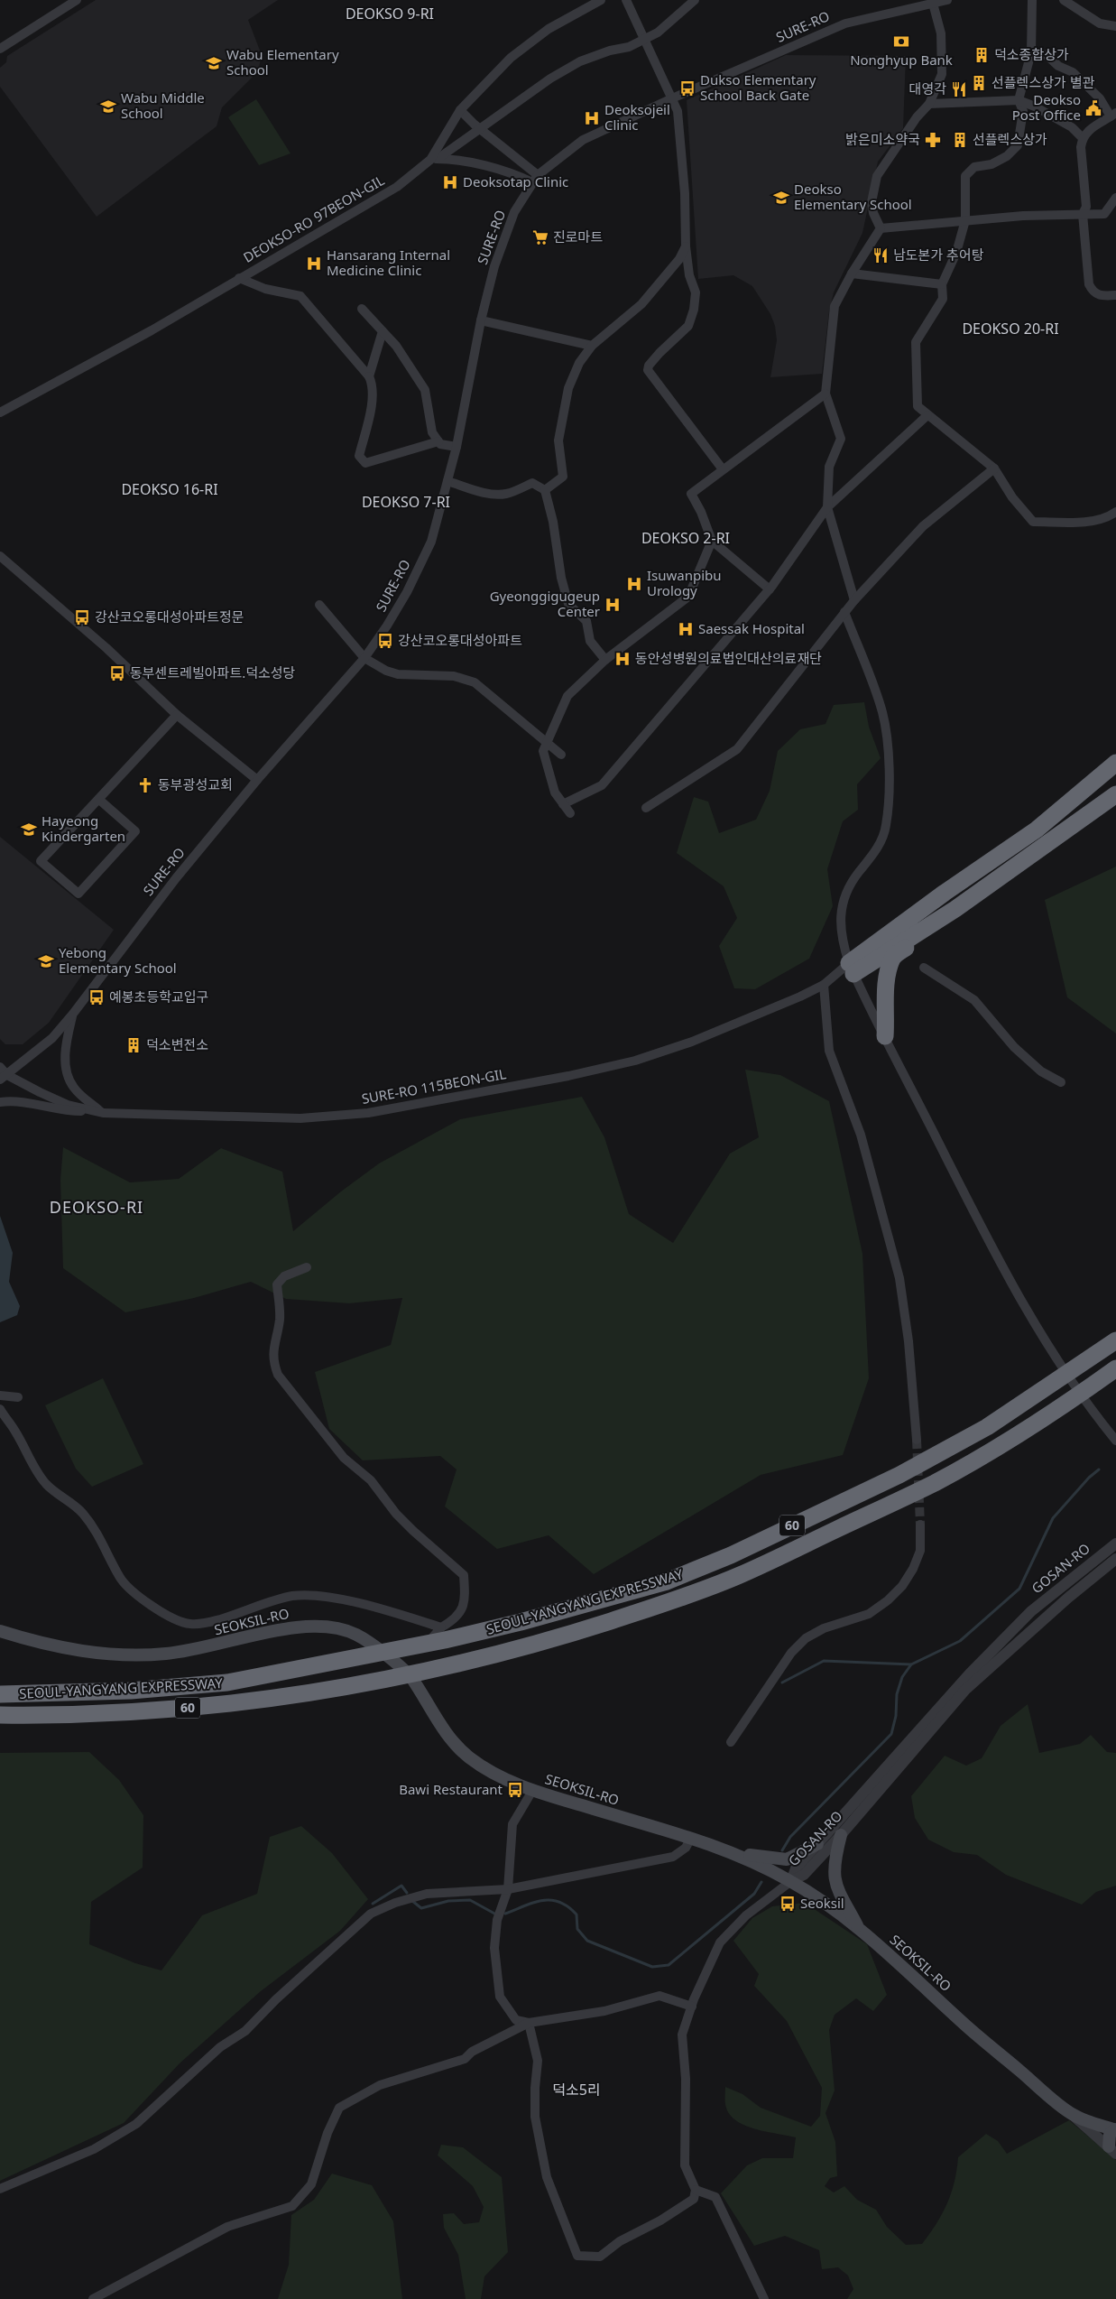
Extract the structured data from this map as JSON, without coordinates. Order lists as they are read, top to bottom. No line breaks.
{"streets":{"highway":["60","SEOUL-YANGYANG EXPRESSWAY"],"main road":["SEOKSIL-RO"],"street":["SURE-RO","DEOKSO-RO 97BEON-GIL","SURE-RO 115BEON-GIL","GOSAN-RO"]},"crossings":[["SURE-RO","SURE-RO 115BEON-GIL"],["GOSAN-RO","SEOKSIL-RO"]],"districts":["DEOKSO 9-RI","DEOKSO 20-RI","DEOKSO 16-RI","DEOKSO 7-RI","DEOKSO 2-RI","DEOKSO-RI","덕소5리"],"places":{"bank":["Nonghyup Bank"],"building":["덕소종합상가","선플렉스상가 별관","선플렉스상가","덕소변전소"],"school or university":["Wabu Elementary School","Wabu Middle School","Deokso Elementary School","Hayeong Kindergarten","Yebong Elementary School"],"bus stop":["Dukso Elementary School Back Gate","강산코오롱대성아파트정문","강산코오롱대성아파트","동부센트레빌아파트.덕소성당","예봉초등학교입구","Bawi Restaurant","Seoksil"],"restaurant":["대영각","남도본가 추어탕"],"public building":["Deokso Post Office"],"hospital":["Deoksojeil Clinic","Deoksotap Clinic","Hansarang Internal Medicine Clinic","Isuwanpibu Urology","Gyeonggigugeup Center","Saessak Hospital","동안성병원의료법인대산의료재단"],"pharmacy":["밝은미소약국"],"supermarket":["진로마트"],"church":["동부광성교회"]}}
